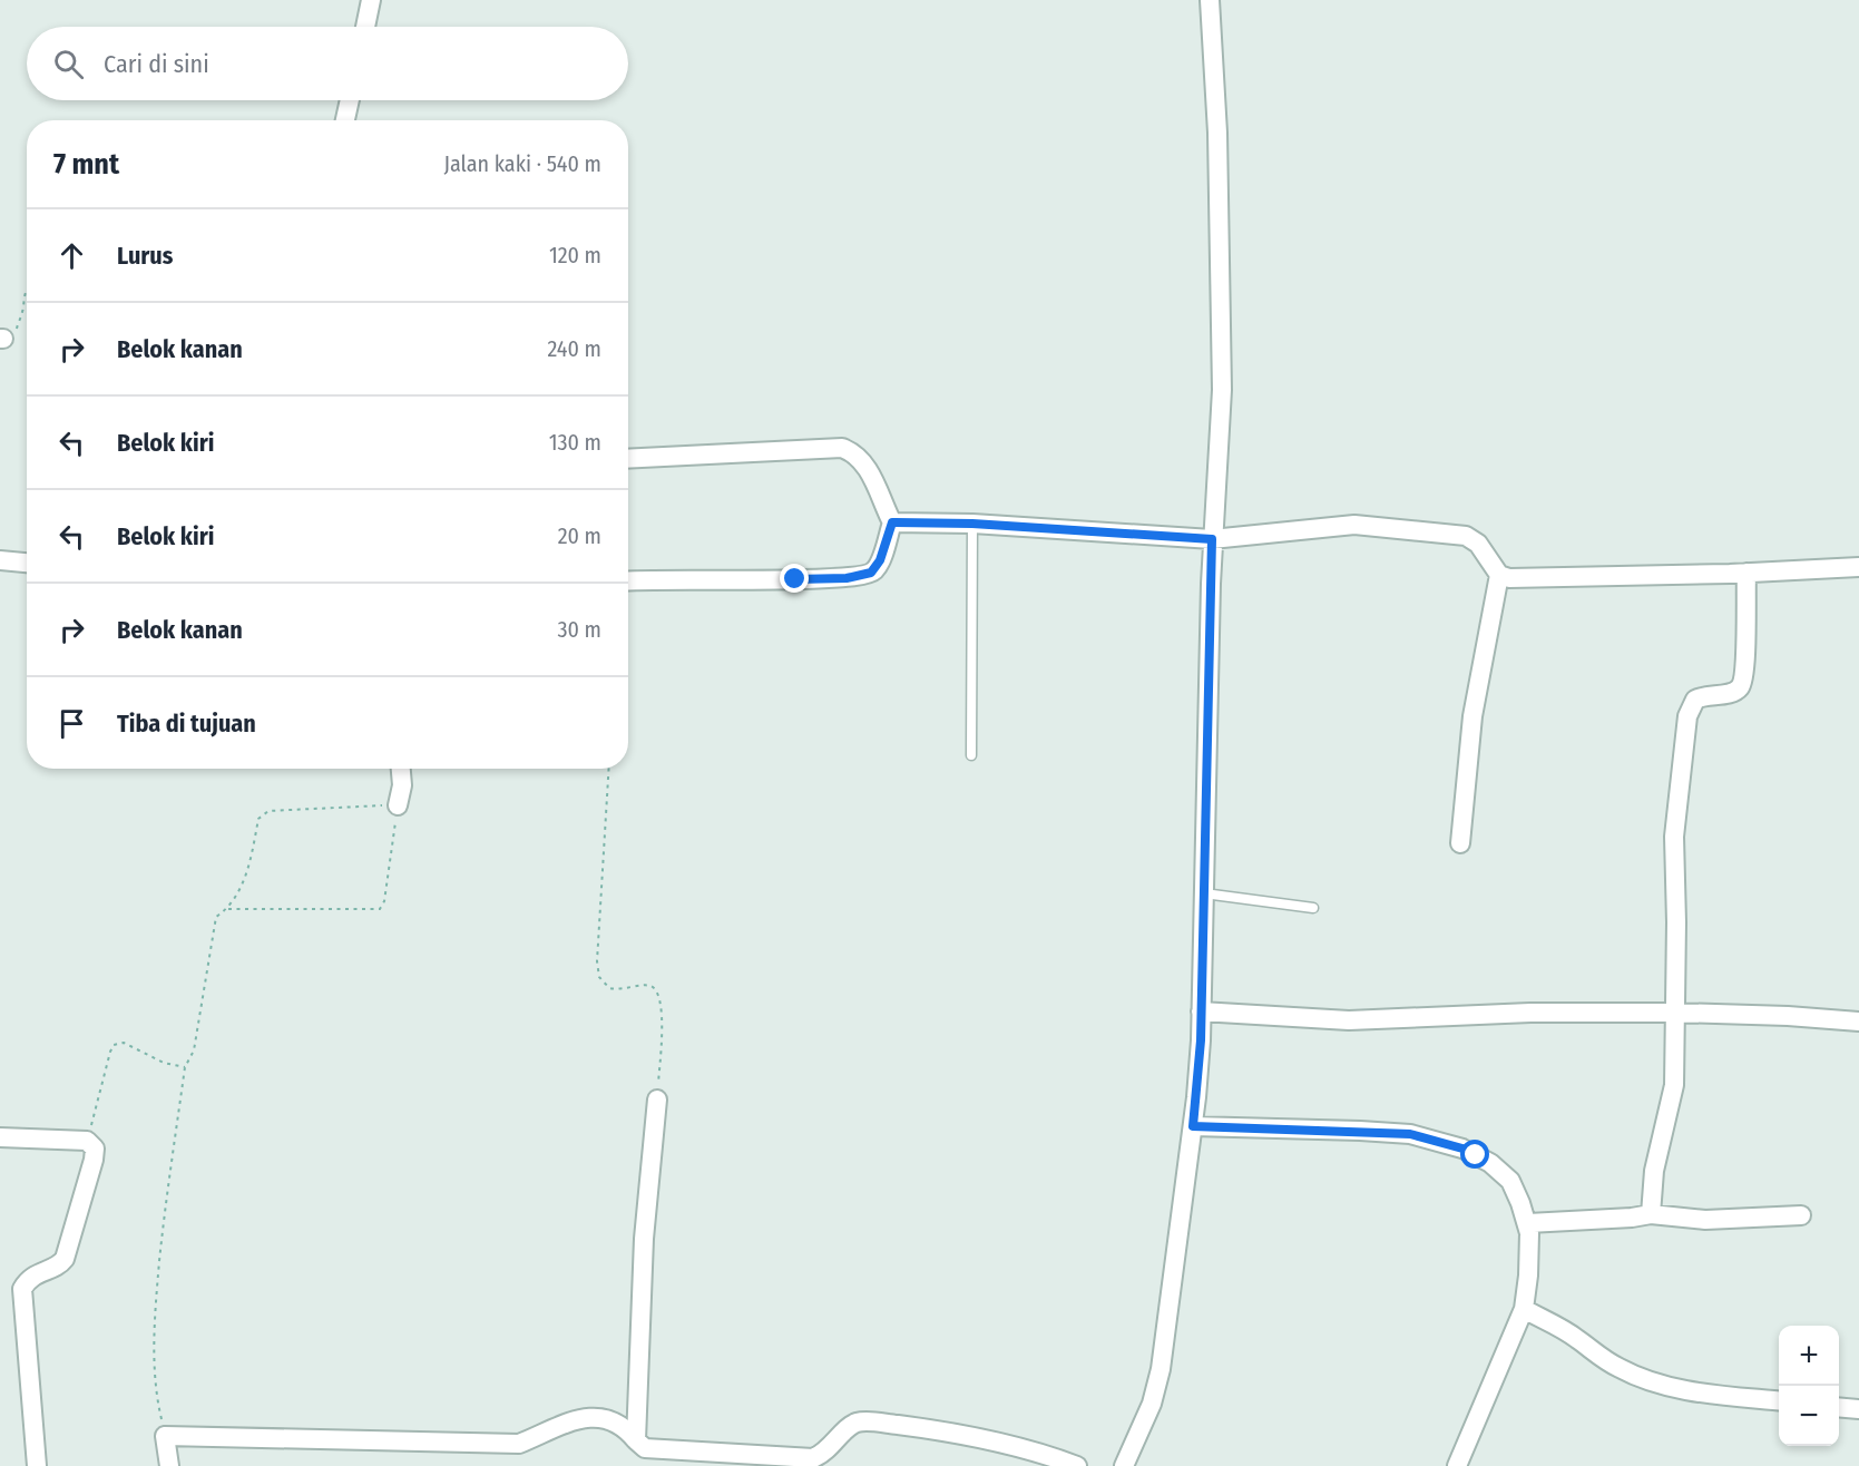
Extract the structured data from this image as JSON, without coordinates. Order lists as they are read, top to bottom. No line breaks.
{"page":{"search":"Cari di sini","heading":["7 mnt","Jalan kaki · 540 m"],"list":[["Lurus","120 m"],["Belok kanan","240 m"],["Belok kiri","130 m"],["Belok kiri","20 m"],["Belok kanan","30 m"],"Tiba di tujuan"],"map_buttons":["+","−"]}}
